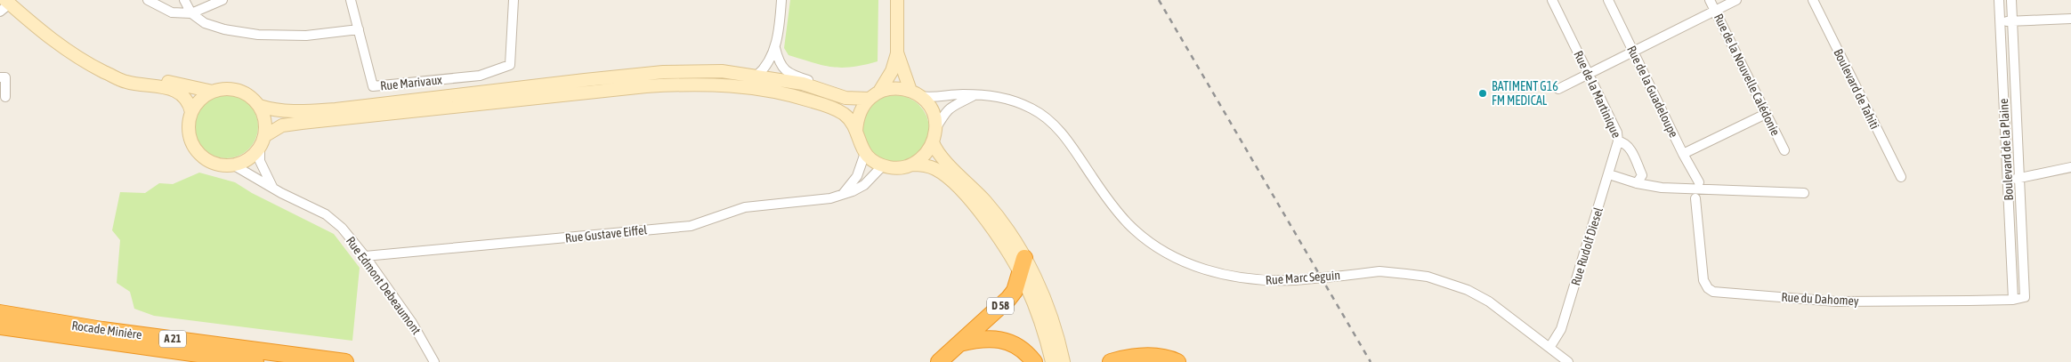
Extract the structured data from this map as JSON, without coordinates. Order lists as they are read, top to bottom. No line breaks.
{"streets":{"highway":["D 58","Rocade Minière","A 21"],"street":["Rue de la Nouvelle Calédonie","Rue Marivaux","Boulevard de Tahiti","Rue de la Guadeloupe","Rue de la Martinique","Boulevard de la Plaine","Rue Gustave Eiffel","Rue Rudolf Diesel","Rue Marc Seguin","Rue Edmont Debeaumont","Rue du Dahomey"]},"crossings":[["Rue de la Martinique","Rue Rudolf Diesel"],["Boulevard de la Plaine","Rue du Dahomey"],["Rue Gustave Eiffel","Rue Marc Seguin"],["Rue Gustave Eiffel","Rue Edmont Debeaumont"],["Rue Gustave Eiffel","D 58"],["Rue Rudolf Diesel","Rue Marc Seguin"],["Rue Marc Seguin","D 58"]],"places":["BATIMENT G16 FM MEDICAL"]}
